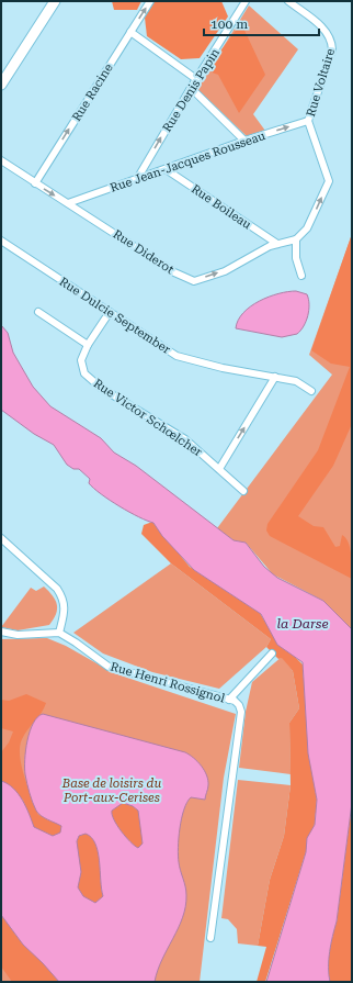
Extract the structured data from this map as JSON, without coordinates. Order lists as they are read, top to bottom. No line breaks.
{"streets":{"street":["Rue Voltaire","Rue Denis Papin","Rue Racine","Rue Jean-Jacques Rousseau","Rue Boileau","Rue Diderot","Rue Dulcie September","Rue Victor Schœlcher","Rue Henri Rossignol"]},"crossings":[["Rue Voltaire","Rue Jean-Jacques Rousseau"],["Rue Voltaire","Rue Diderot"],["Rue Denis Papin","Rue Jean-Jacques Rousseau"],["Rue Racine","Rue Diderot"],["Rue Jean-Jacques Rousseau","Rue Boileau"],["Rue Jean-Jacques Rousseau","Rue Diderot"],["Rue Boileau","Rue Diderot"],["Rue Dulcie September","Rue Victor Schœlcher"]],"one_way":["Rue Voltaire","Rue Denis Papin","Rue Racine","Rue Diderot"],"water":["la Darse"],"parks":["Base de loisirs du Port-aux-Cerises"],"scale_bar":"100 m"}
